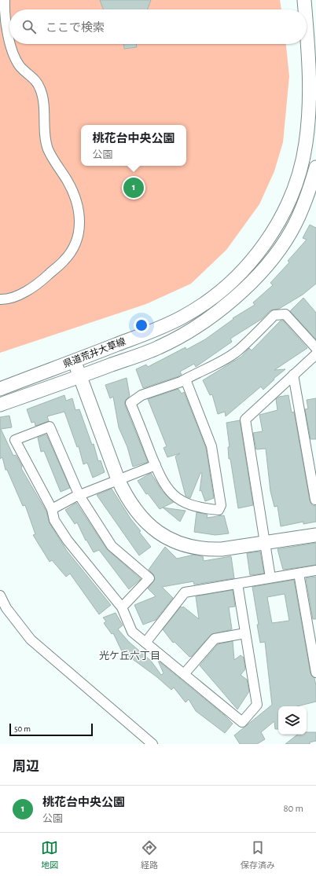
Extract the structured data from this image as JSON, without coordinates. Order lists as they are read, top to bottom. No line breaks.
{"streets":{"main road":["県道荒井大草線"]},"districts":["光ケ丘六丁目"],"scale_bar":"50 m","page":{"search":"ここで検索","popup":["桃花台中央公園","公園"],"pins":"1","scale":"50 m","heading":"周辺","list":[{"mark":"1","name":"桃花台中央公園","note":"公園","value":"80 m"}],"nav":["地図","経路","保存済み"]}}
